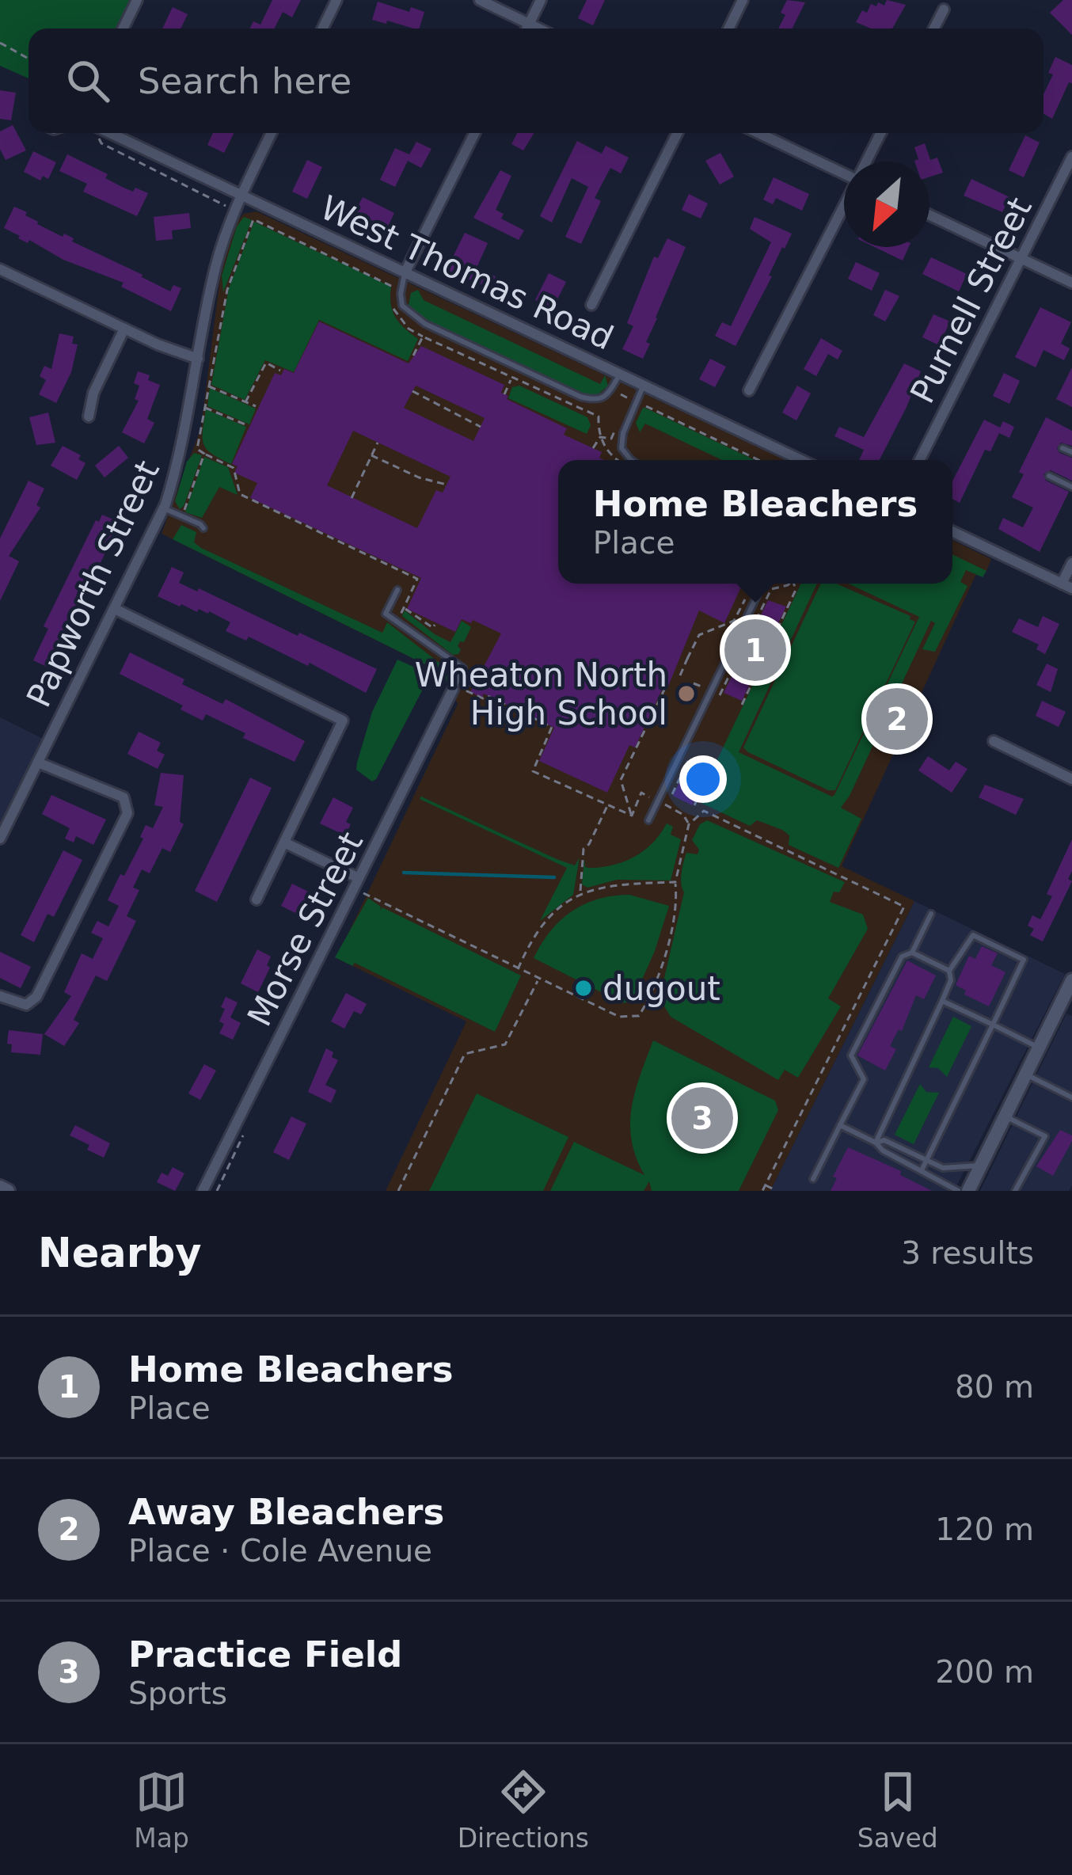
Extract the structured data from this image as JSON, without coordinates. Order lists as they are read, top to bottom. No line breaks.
{"streets":{"street":["West Thomas Road","Purnell Street","Papworth Street","Morse Street"]},"crossings":[["West Thomas Road","Papworth Street"]],"places":["Wheaton North High School","dugout"],"north":"bottom left","page":{"search":"Search here","popup":["Home Bleachers","Place"],"pins":["1","2","3"],"heading":["Nearby","3 results"],"list":[{"mark":"1","name":"Home Bleachers","note":"Place","value":"80 m"},{"mark":"2","name":"Away Bleachers","note":"Place · Cole Avenue","value":"120 m"},{"mark":"3","name":"Practice Field","note":"Sports","value":"200 m"}],"nav":["Map","Directions","Saved"]}}
